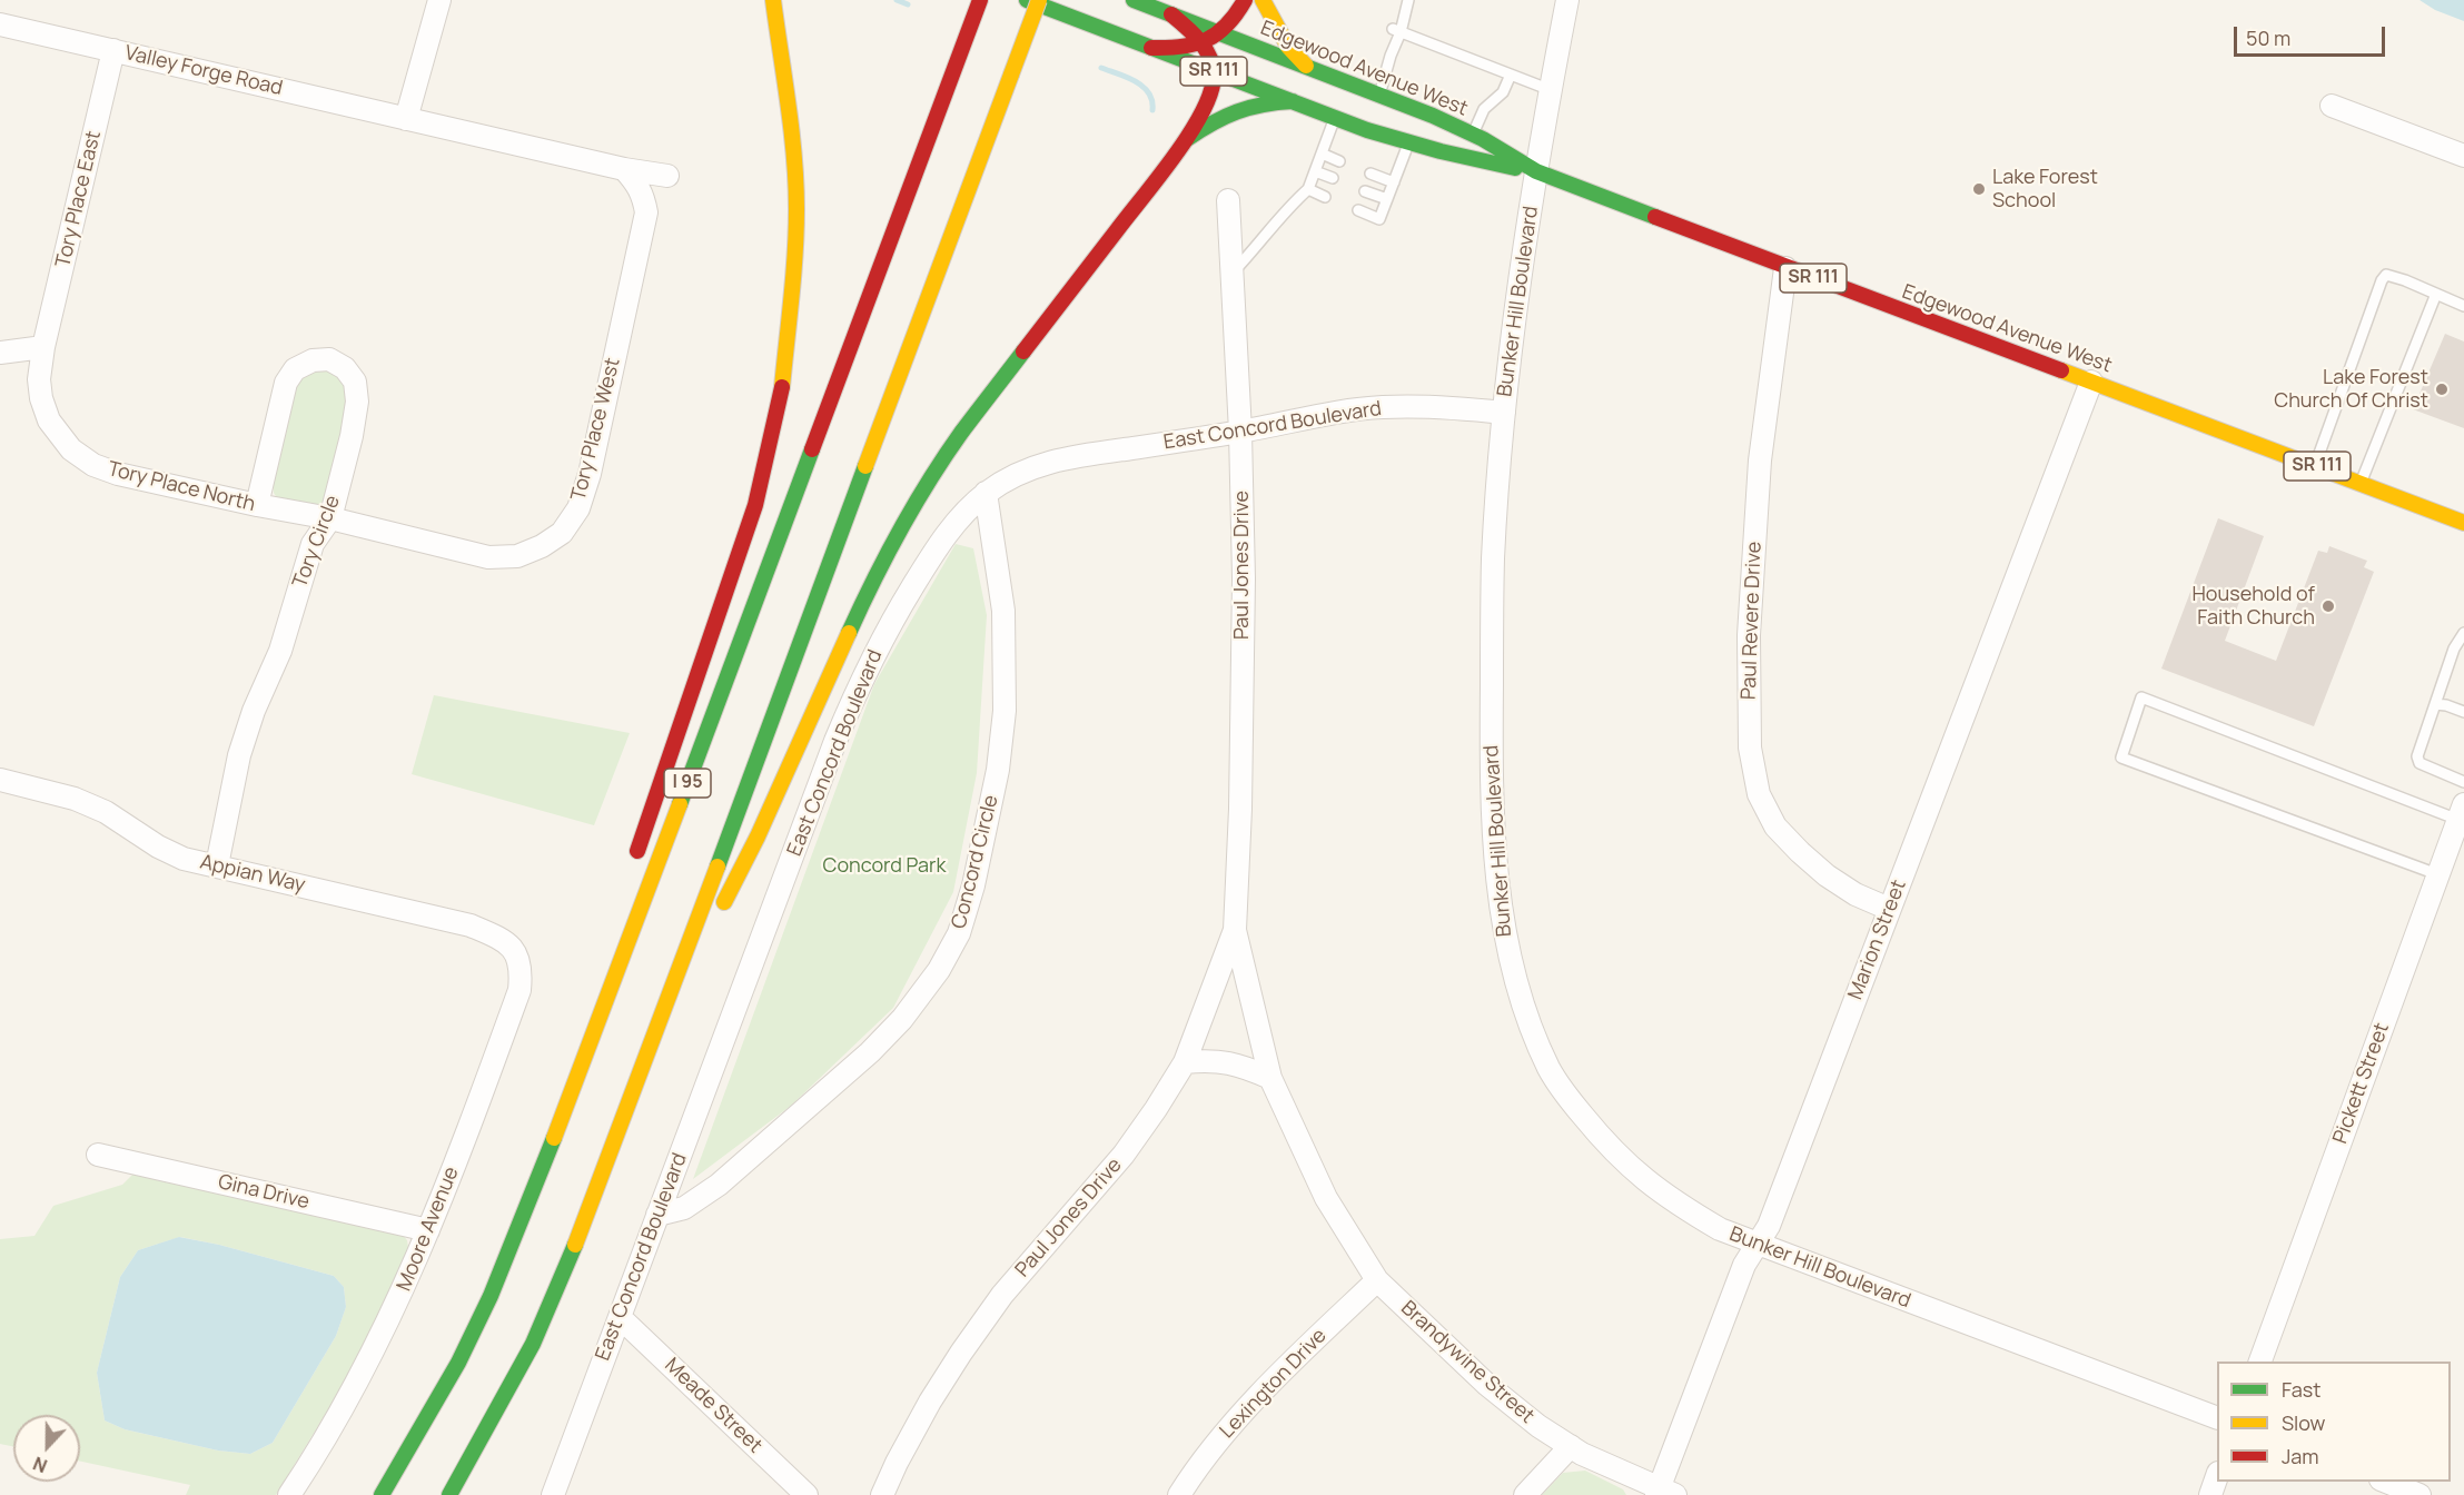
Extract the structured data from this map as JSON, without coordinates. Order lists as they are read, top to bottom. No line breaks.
{"streets":{"main road":["Edgewood Avenue West","SR 111","I 95"],"street":["Valley Forge Road","Tory Place East","Bunker Hill Boulevard","East Concord Boulevard","Tory Place West","Tory Place North","Tory Circle","Paul Jones Drive","Paul Revere Drive","Concord Circle","Appian Way","Marion Street","Pickett Street","Gina Drive","Moore Avenue","Brandywine Street","Lexington Drive","Meade Street"]},"crossings":[["Edgewood Avenue West","Bunker Hill Boulevard"],["Edgewood Avenue West","Paul Revere Drive"],["Edgewood Avenue West","Marion Street"],["Valley Forge Road","Tory Place East"],["Valley Forge Road","Tory Place West"],["Tory Place East","Tory Place North"],["Bunker Hill Boulevard","East Concord Boulevard"],["Bunker Hill Boulevard","Marion Street"],["East Concord Boulevard","Paul Jones Drive"],["East Concord Boulevard","Concord Circle"],["East Concord Boulevard","Meade Street"],["Tory Place West","Tory Place North"],["Tory Place West","Tory Circle"],["Tory Place North","Tory Circle"],["Tory Circle","Appian Way"],["Paul Jones Drive","Brandywine Street"],["Paul Revere Drive","Marion Street"],["Appian Way","Moore Avenue"],["Marion Street","Brandywine Street"],["Gina Drive","Moore Avenue"],["Brandywine Street","Lexington Drive"]],"parks":["Concord Park"],"places":["Lake Forest School","Lake Forest Church Of Christ","Household of Faith Church"],"legend":["Fast","Slow","Jam"],"scale_bar":"50 m","north":"bottom"}
